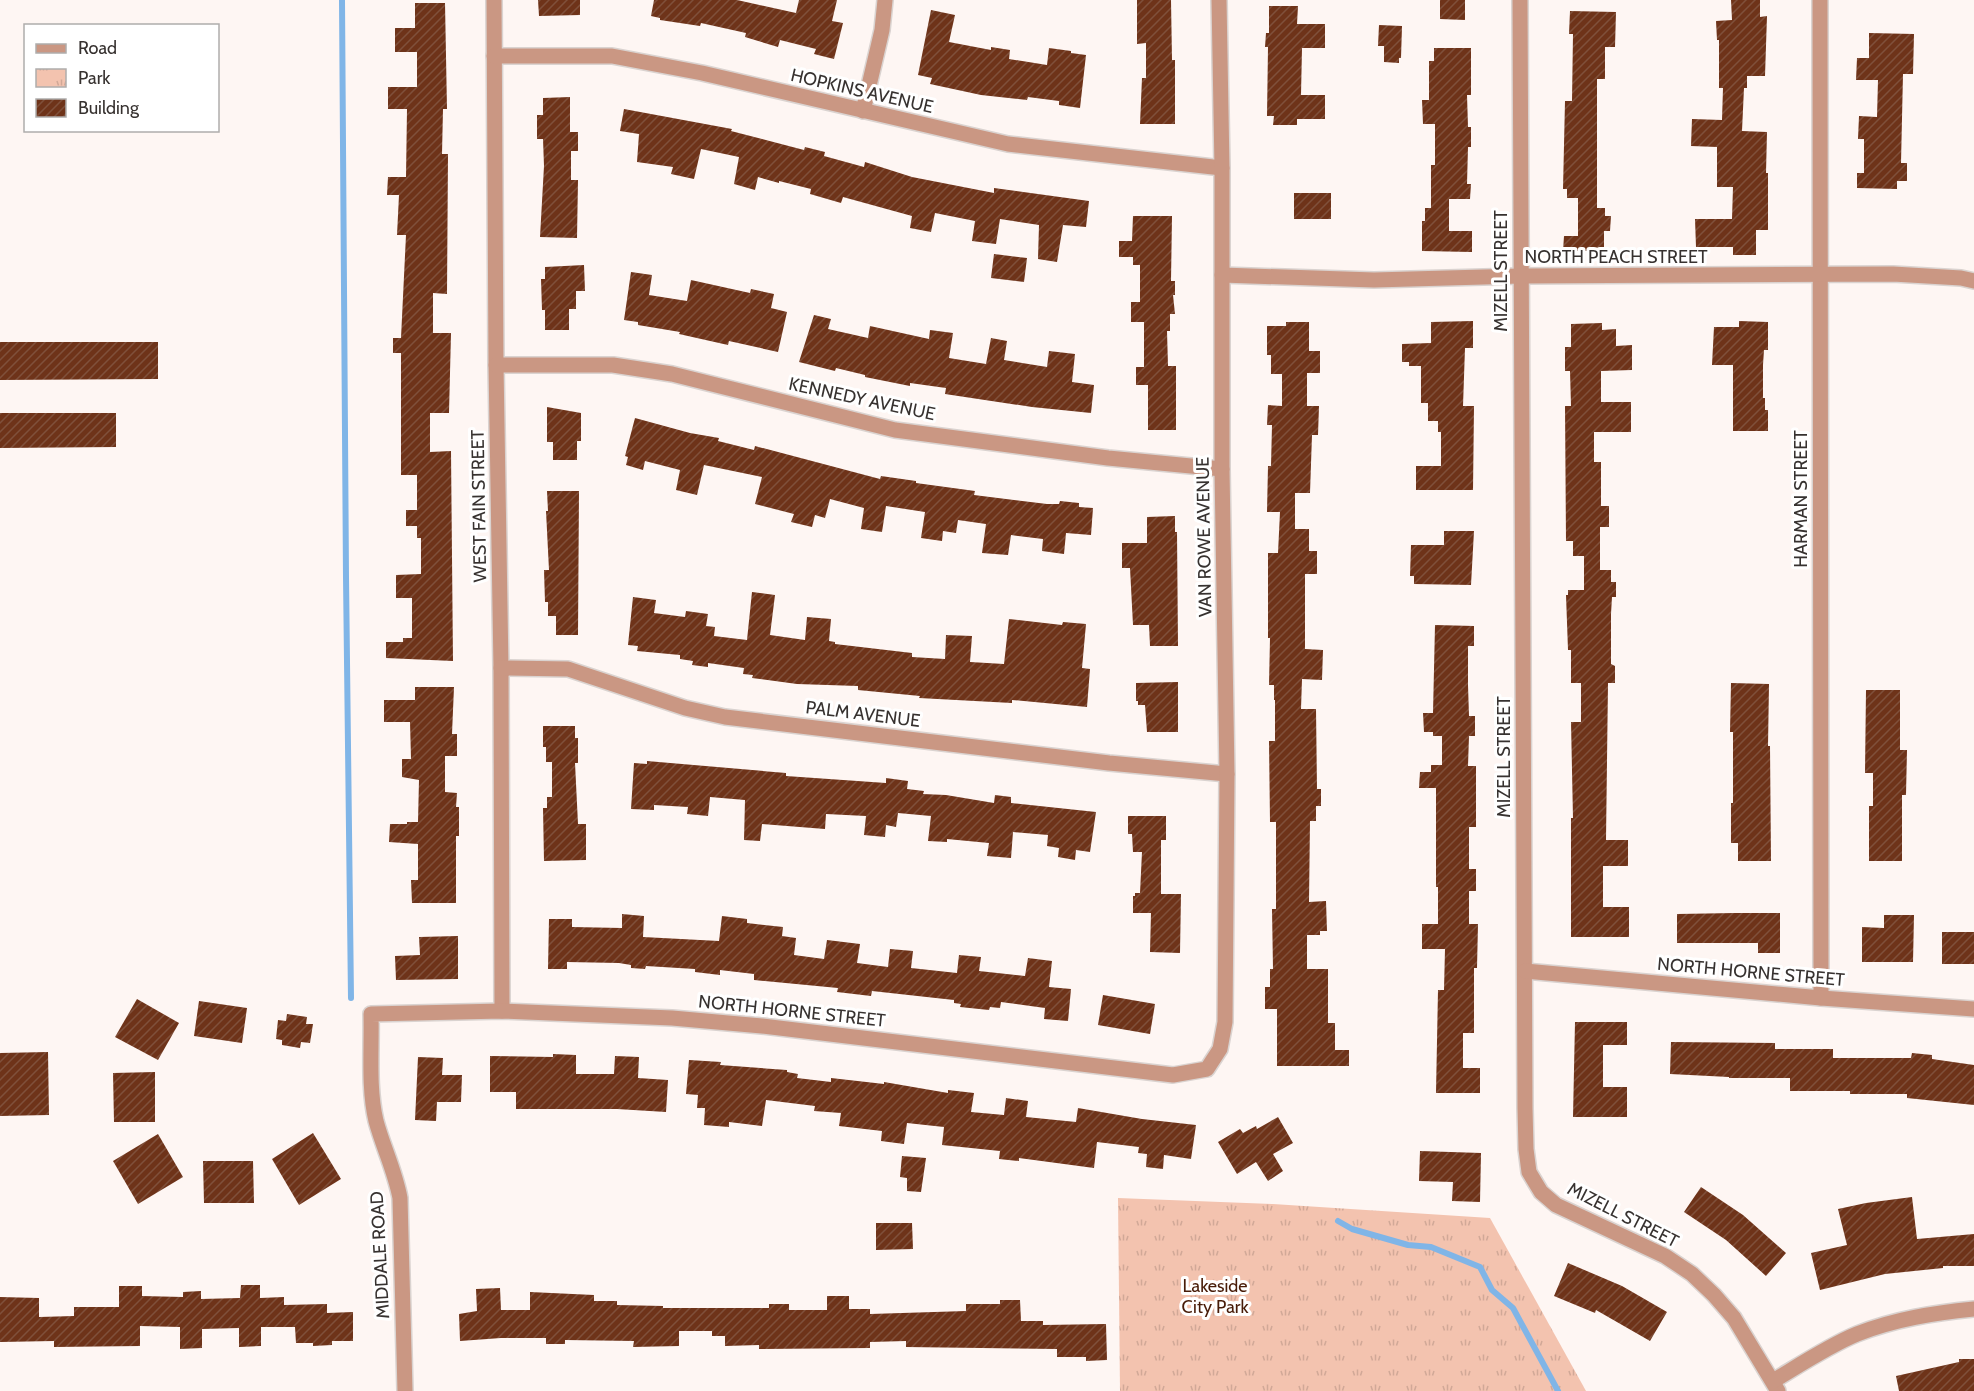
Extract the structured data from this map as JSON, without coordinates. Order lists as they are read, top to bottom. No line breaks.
{"streets":{"street":["HOPKINS AVENUE","NORTH PEACH STREET","MIZELL STREET","KENNEDY AVENUE","HARMAN STREET","WEST FAIN STREET","VAN ROWE AVENUE","PALM AVENUE","NORTH HORNE STREET","MIDDALE ROAD"]},"crossings":[["HOPKINS AVENUE","WEST FAIN STREET"],["HOPKINS AVENUE","VAN ROWE AVENUE"],["NORTH PEACH STREET","MIZELL STREET"],["NORTH PEACH STREET","HARMAN STREET"],["NORTH PEACH STREET","VAN ROWE AVENUE"],["MIZELL STREET","NORTH HORNE STREET"],["KENNEDY AVENUE","WEST FAIN STREET"],["KENNEDY AVENUE","VAN ROWE AVENUE"],["HARMAN STREET","NORTH HORNE STREET"],["WEST FAIN STREET","PALM AVENUE"],["WEST FAIN STREET","NORTH HORNE STREET"],["VAN ROWE AVENUE","PALM AVENUE"],["VAN ROWE AVENUE","NORTH HORNE STREET"],["NORTH HORNE STREET","MIDDALE ROAD"]],"parks":["Lakeside City Park"],"legend":["Road","Park","Building"]}
